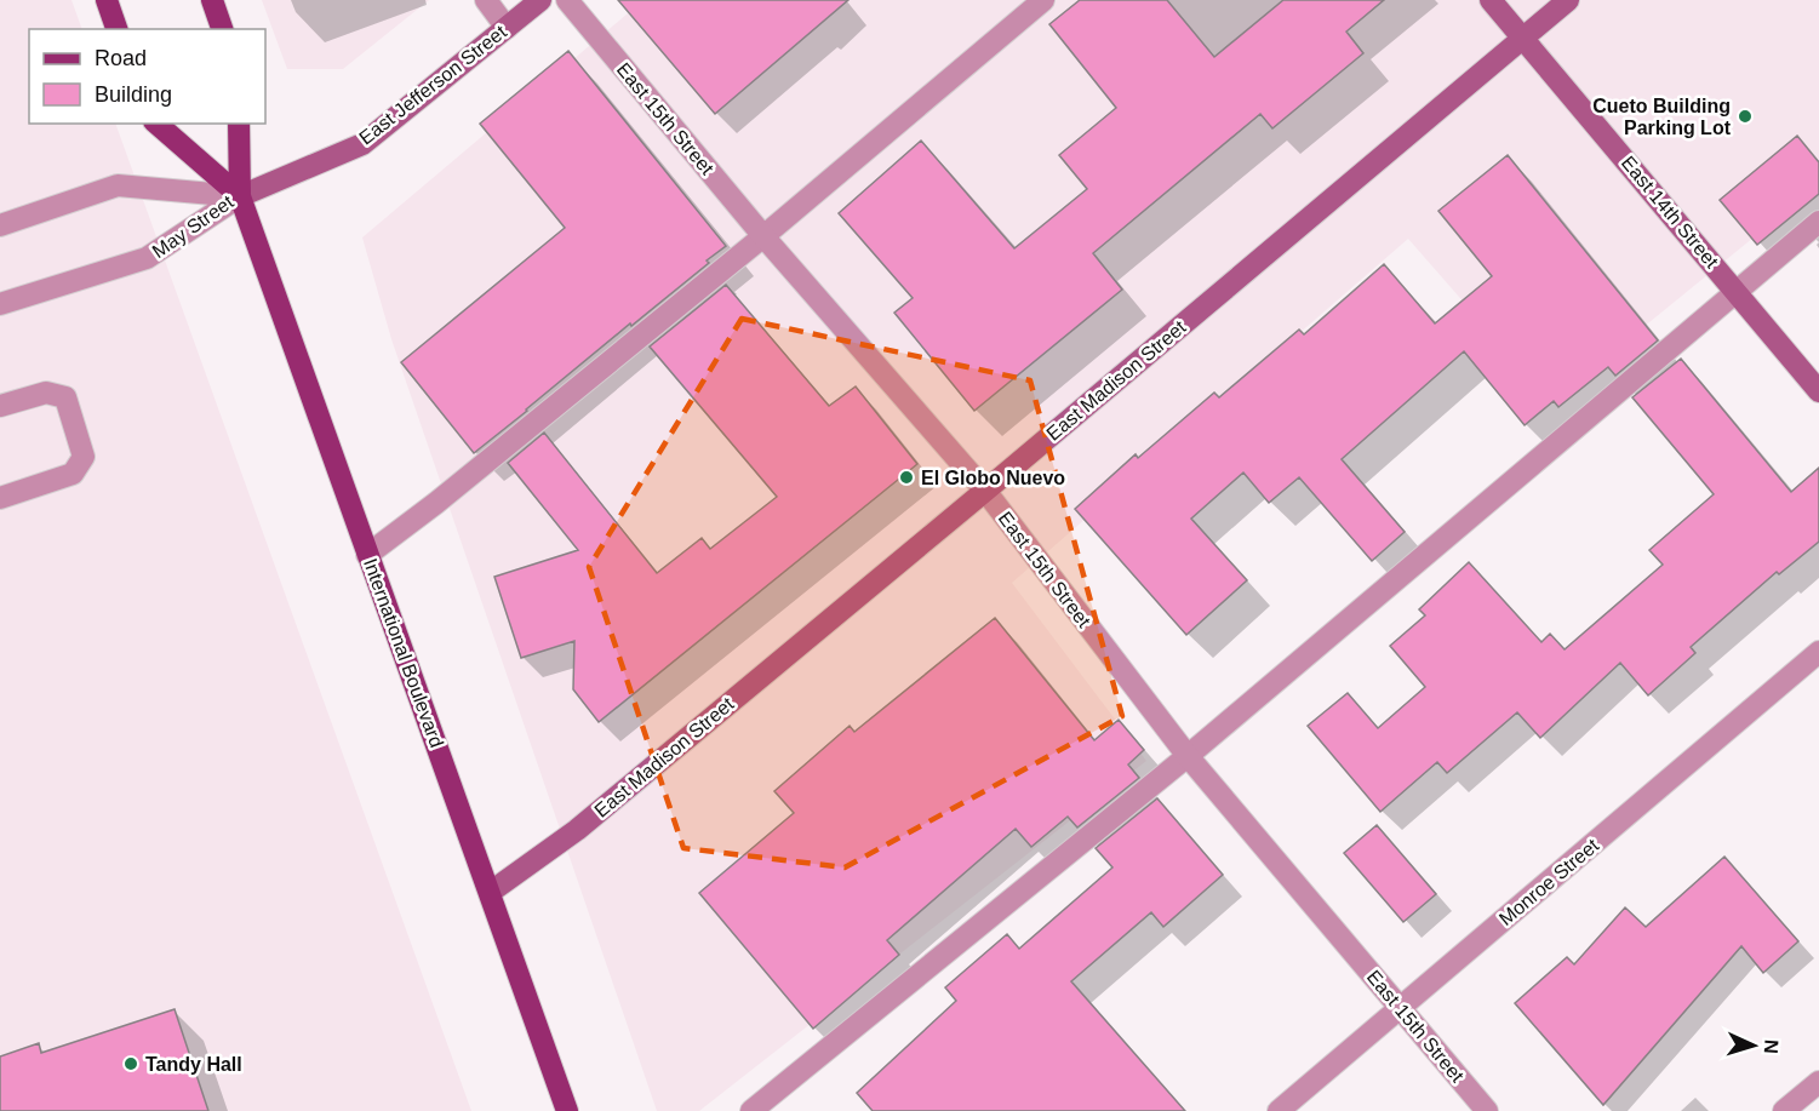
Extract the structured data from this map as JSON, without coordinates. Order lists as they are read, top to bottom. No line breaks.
{"streets":{"main road":["East Jefferson Street","East 14th Street","East Madison Street","International Boulevard"],"street":["East 15th Street","May Street","Monroe Street"]},"crossings":[["East Jefferson Street","May Street"],["East Jefferson Street","International Boulevard"],["East 15th Street","East Madison Street"],["East 15th Street","Monroe Street"],["East 14th Street","East Madison Street"],["May Street","International Boulevard"],["East Madison Street","International Boulevard"]],"places":["Cueto Building Parking Lot","El Globo Nuevo","Tandy Hall"],"legend":["Road","Building"],"north":"right"}
